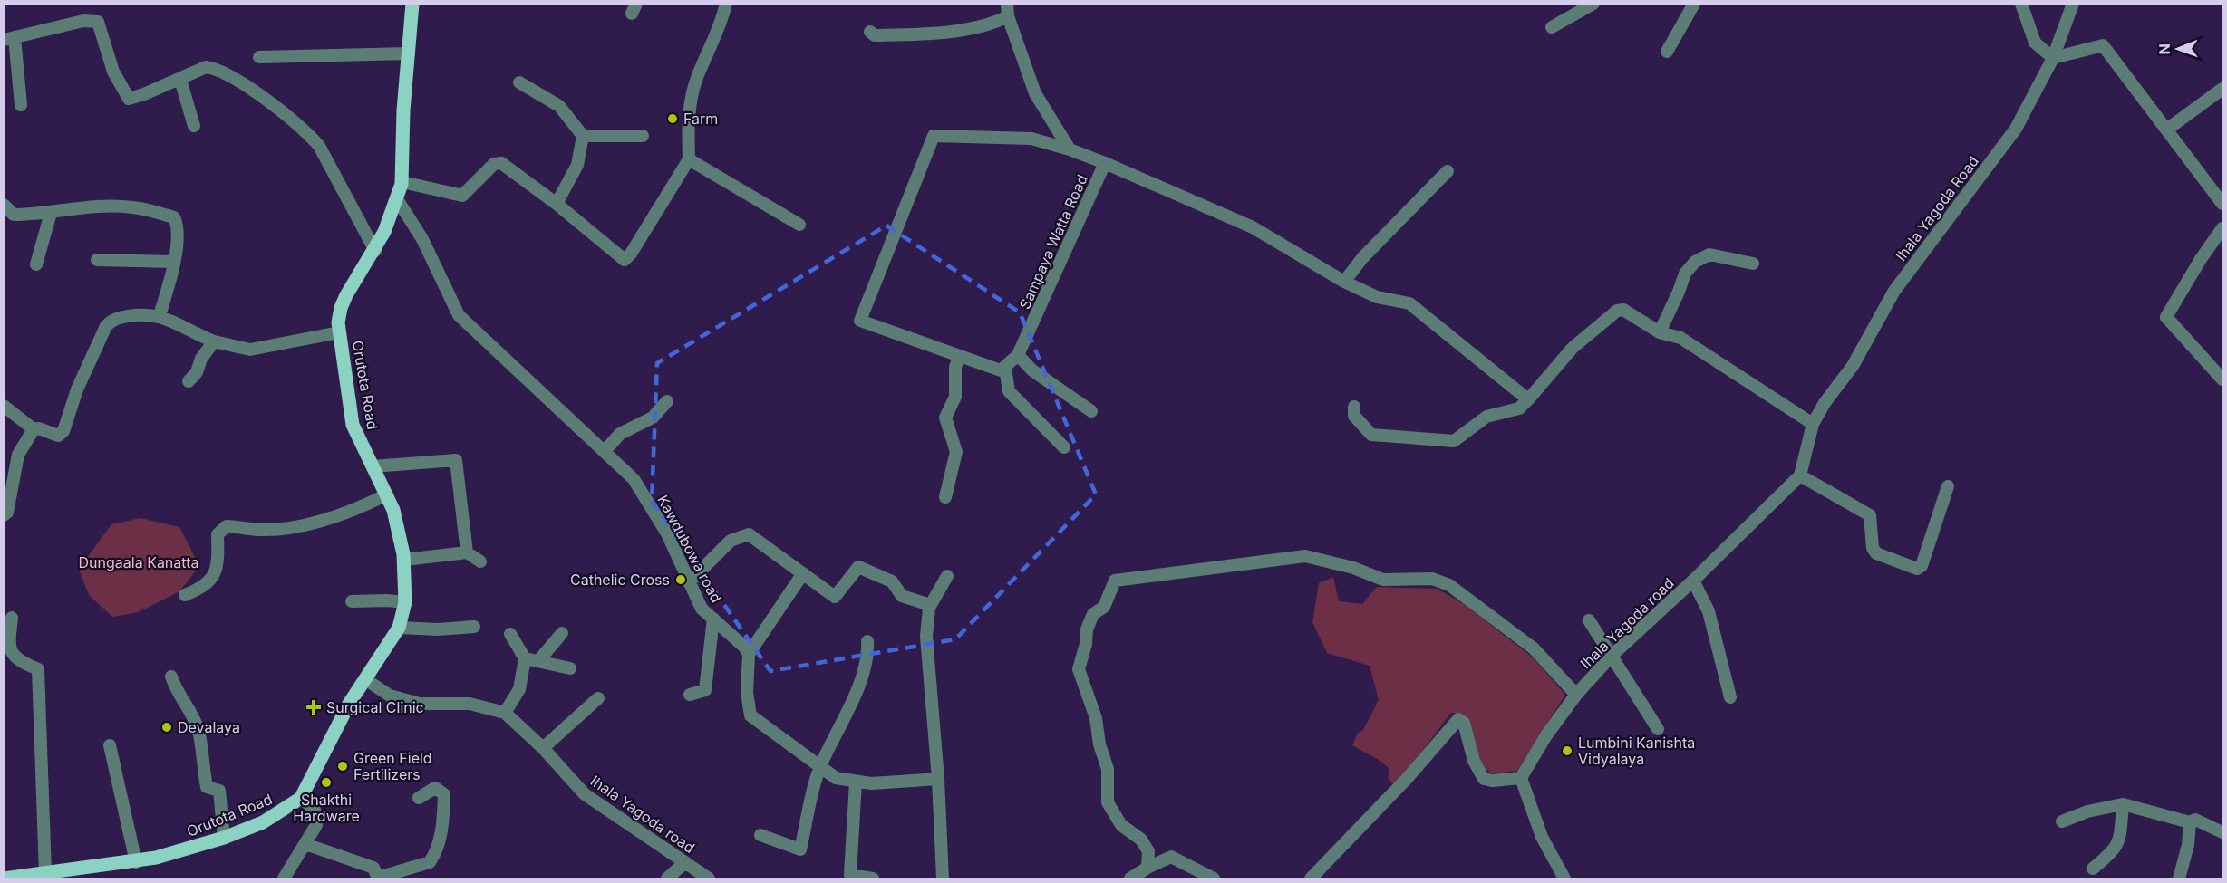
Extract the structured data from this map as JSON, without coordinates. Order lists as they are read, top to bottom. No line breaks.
{"streets":{"main road":["Orutota Road"],"street":["Ihala Yagoda Road","Sampaya Watta Road","Kawdubowa road","Ihala Yagoda road"]},"crossings":[["Orutota Road","Kawdubowa road"],["Orutota Road","Ihala Yagoda road"]],"parks":["Dungaala Kanatta"],"places":{"other":["Farm","Cathelic Cross","Devalaya","Lumbini Kanishta Vidyalaya","Green Field Fertilizers","Shakthi Hardware"],"health":["Surgical Clinic"]},"north":"left"}
